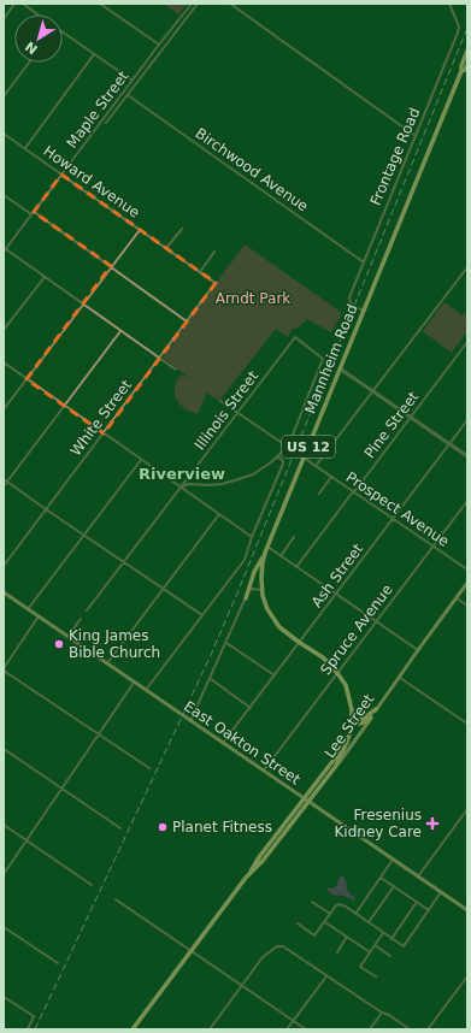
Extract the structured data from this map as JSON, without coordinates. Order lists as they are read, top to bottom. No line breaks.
{"streets":{"main road":["Mannheim Road","US 12","Lee Street","East Oakton Street"],"street":["Maple Street","Frontage Road","Birchwood Avenue","Howard Avenue","Illinois Street","White Street","Pine Street","Prospect Avenue","Ash Street","Spruce Avenue"]},"crossings":[["Maple Street","Birchwood Avenue"],["Maple Street","Howard Avenue"],["Frontage Road","Birchwood Avenue"],["Frontage Road","Mannheim Road"],["Howard Avenue","White Street"],["Mannheim Road","US 12"],["Mannheim Road","Prospect Avenue"],["Mannheim Road","Ash Street"],["Mannheim Road","Spruce Avenue"],["Mannheim Road","Lee Street"],["Illinois Street","Prospect Avenue"],["Pine Street","Prospect Avenue"],["US 12","Lee Street"],["Prospect Avenue","Ash Street"],["Prospect Avenue","Spruce Avenue"],["Ash Street","East Oakton Street"],["Spruce Avenue","East Oakton Street"],["Lee Street","East Oakton Street"]],"districts":["Riverview"],"parks":["Arndt Park"],"places":{"other":["King James Bible Church","Planet Fitness"],"health":["Fresenius Kidney Care"]},"north":"bottom left"}
